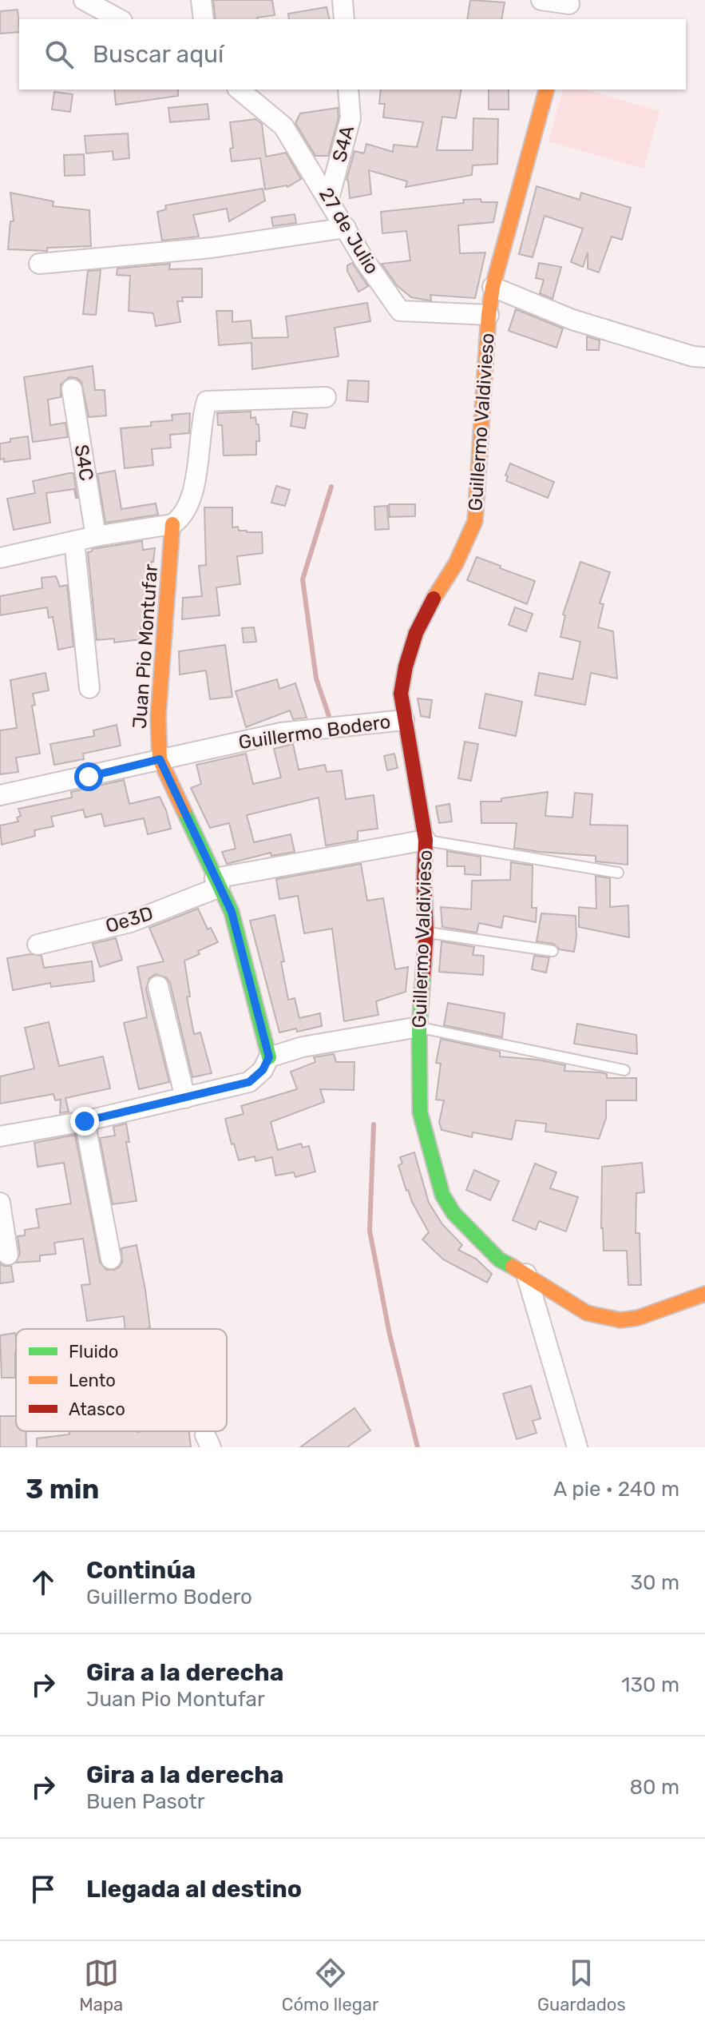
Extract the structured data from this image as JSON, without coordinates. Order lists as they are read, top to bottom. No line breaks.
{"streets":{"street":["S4A","27 de Julio","Guillermo Valdivieso","S4C","Juan Pio Montufar","Guillermo Bodero","Oe3D"]},"crossings":[["S4A","27 de Julio"],["27 de Julio","Guillermo Valdivieso"],["Guillermo Valdivieso","Guillermo Bodero"],["Guillermo Valdivieso","Oe3D"],["Juan Pio Montufar","Guillermo Bodero"],["Juan Pio Montufar","Oe3D"]],"legend":["Fluido","Lento","Atasco"],"page":{"search":"Buscar aquí","heading":["3 min","A pie · 240 m"],"list":[["Continúa","Guillermo Bodero","30 m"],["Gira a la derecha","Juan Pio Montufar","130 m"],["Gira a la derecha","Buen Pasotr","80 m"],"Llegada al destino"],"nav":["Mapa","Cómo llegar","Guardados"]}}
